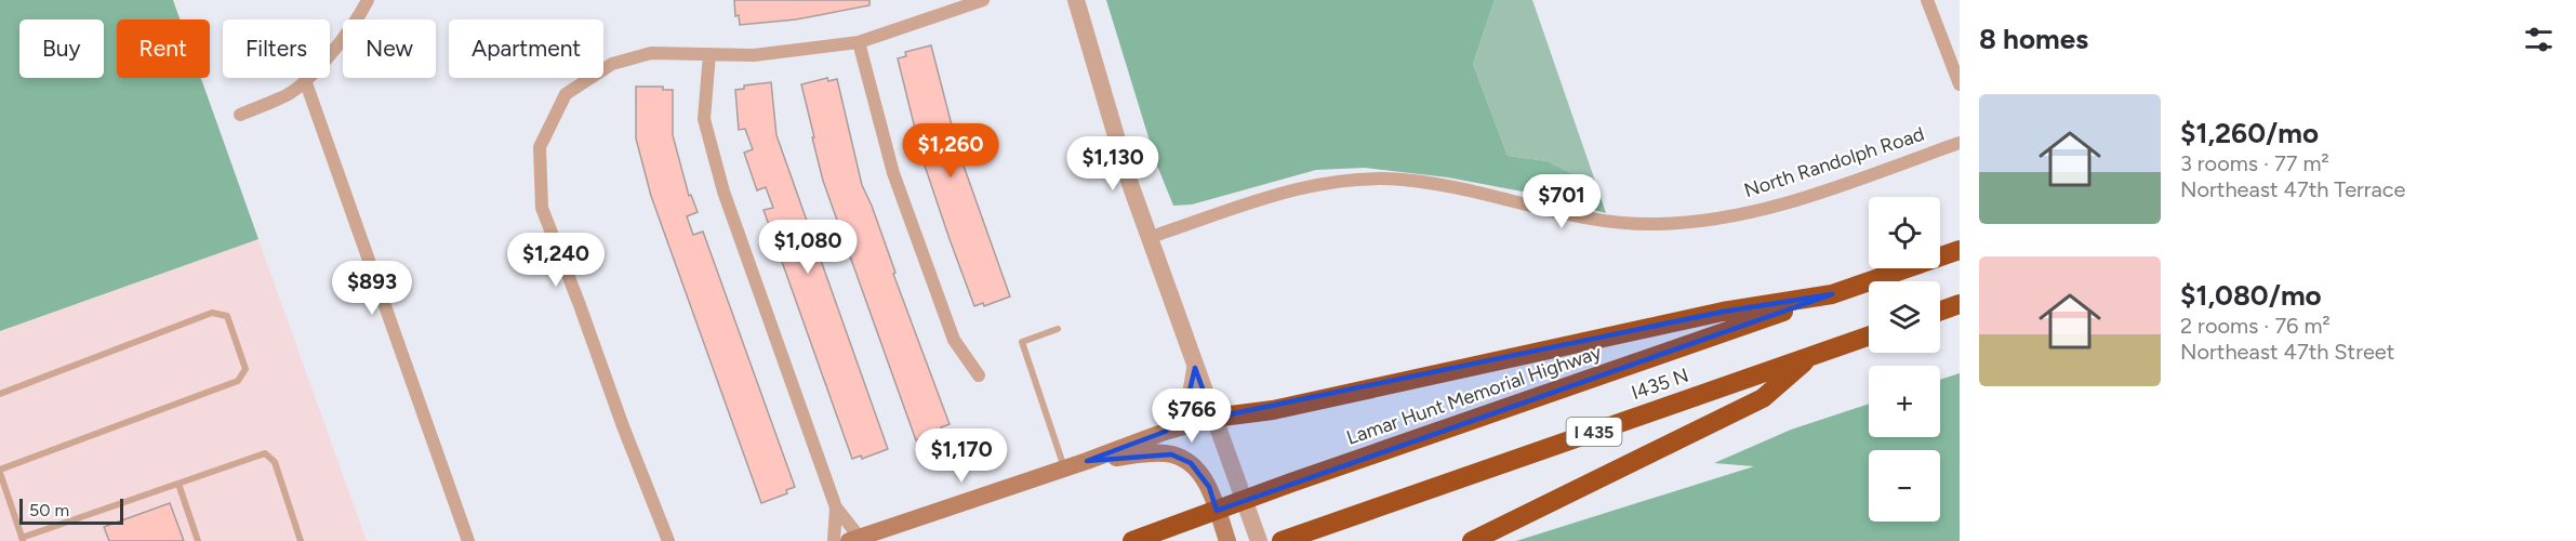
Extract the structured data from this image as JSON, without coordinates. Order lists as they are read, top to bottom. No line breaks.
{"streets":{"highway":["I435 N","Lamar Hunt Memorial Highway","I 435"],"street":["North Randolph Road"]},"scale_bar":"50 m","page":{"heading":"8 homes","chip":["Buy","Rent","Filters","New","Apartment"],"list":[{"name":"$1,260/mo","note":"3 rooms · 77 m² · Northeast 47th Terrace"},{"name":"$1,080/mo","note":"2 rooms · 76 m² · Northeast 47th Street"}],"price":["$1,260","$1,130","$701","$1,080","$1,240","$893","$766","$1,170"],"map_buttons":["+","−"],"scale":"50 m"}}
